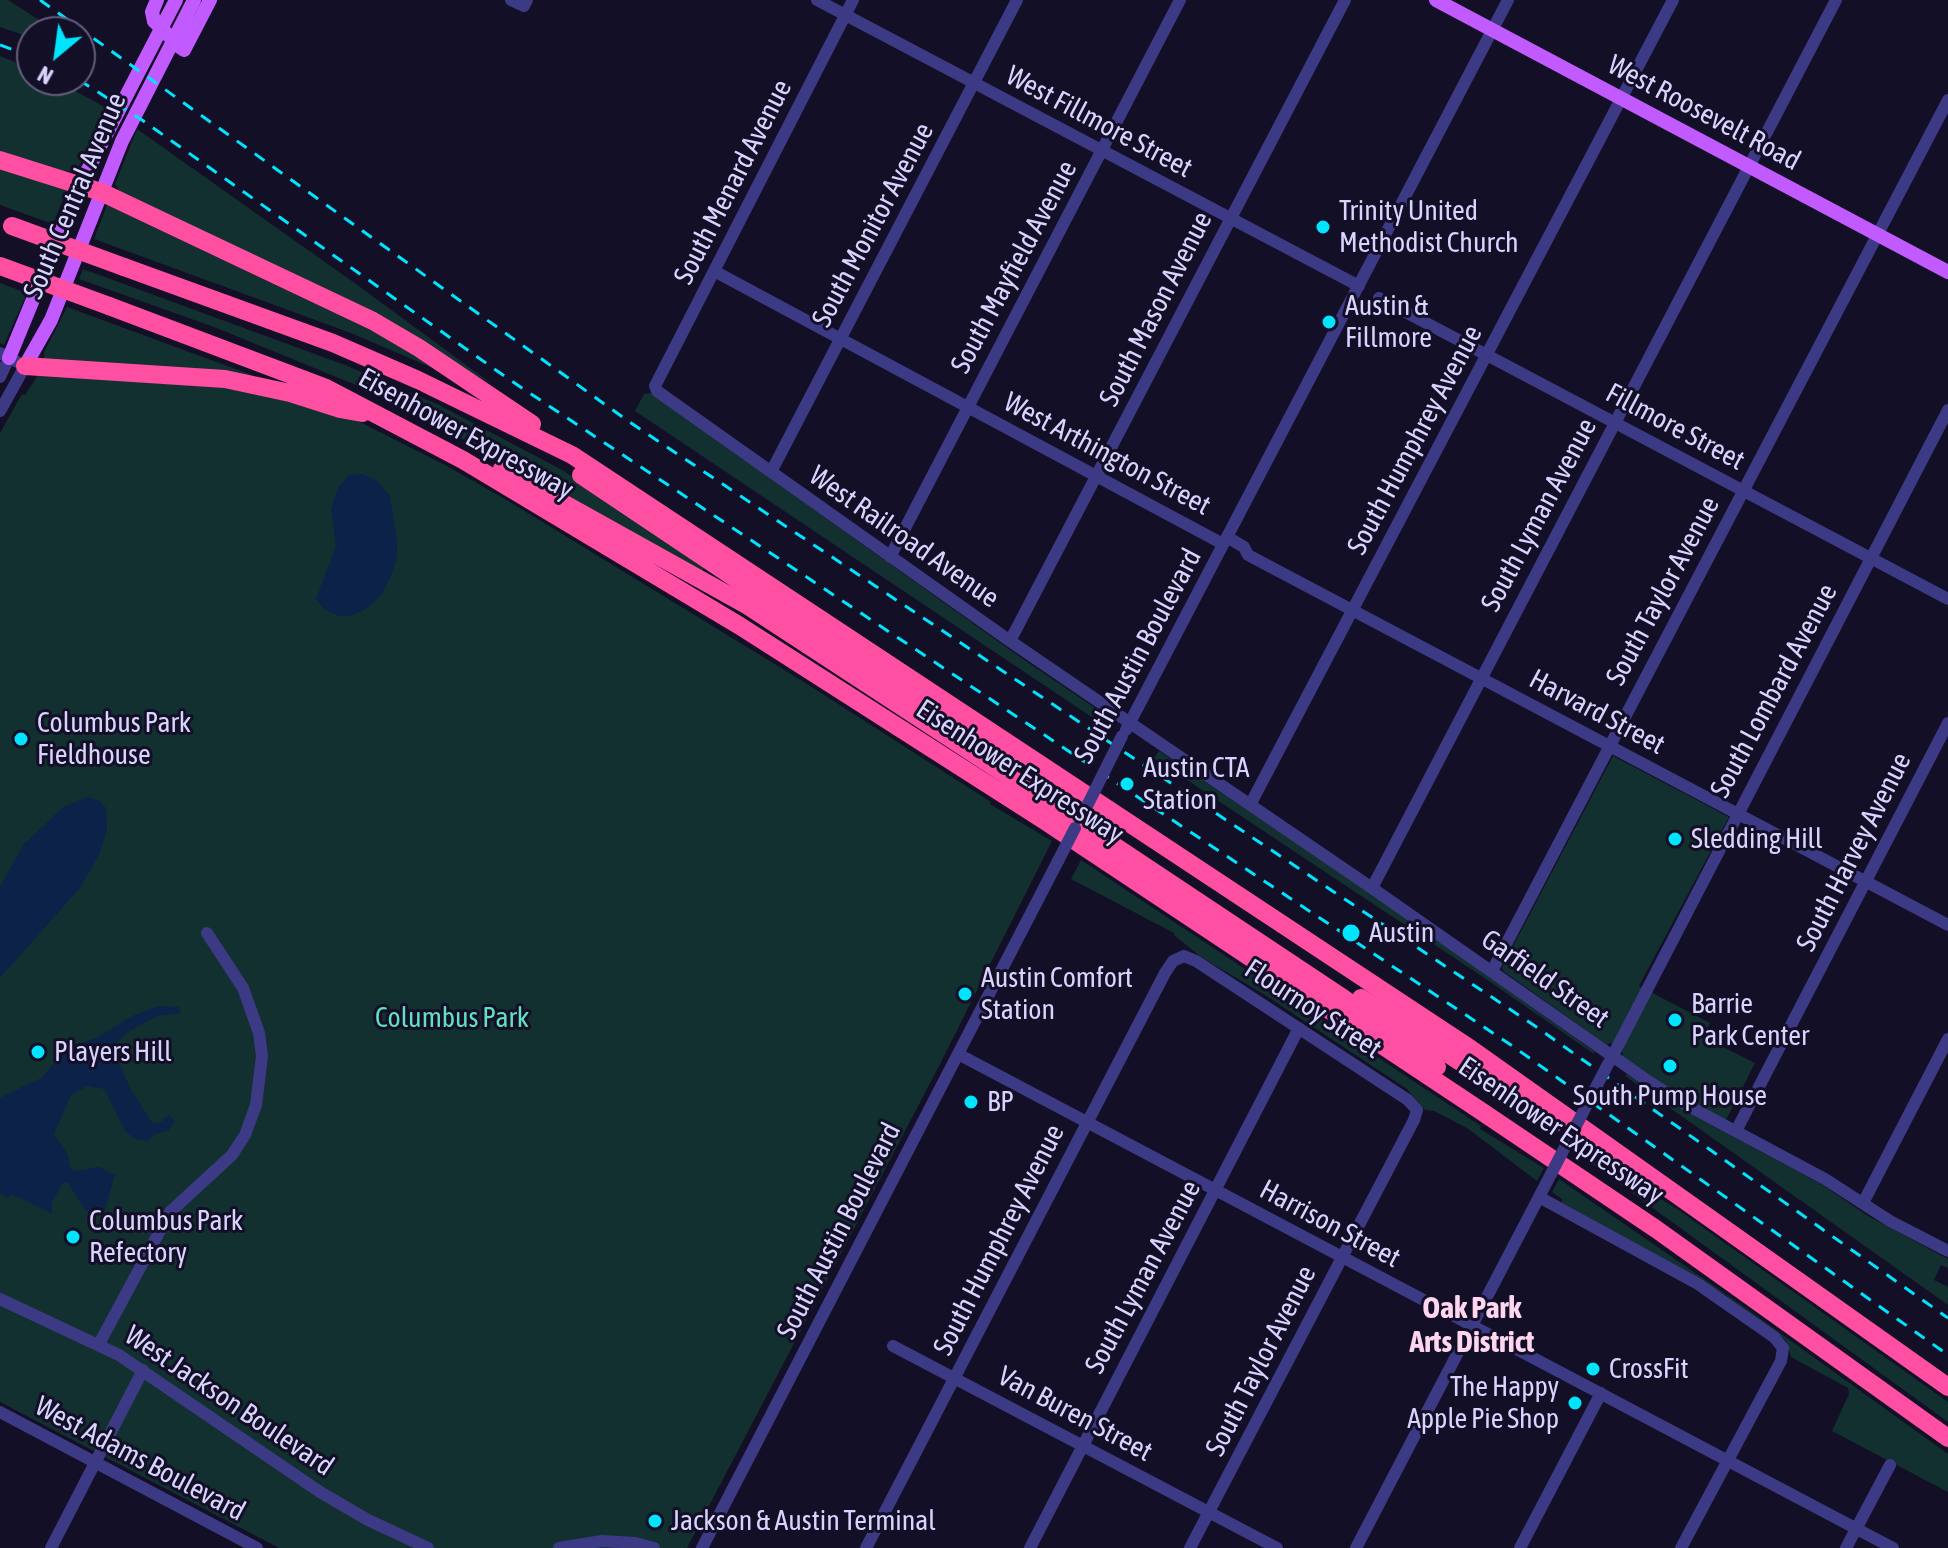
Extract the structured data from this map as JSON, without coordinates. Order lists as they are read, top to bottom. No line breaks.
{"streets":{"highway":["Eisenhower Expressway"],"main road":["West Roosevelt Road","South Central Avenue"],"street":["West Fillmore Street","South Menard Avenue","South Monitor Avenue","South Mayfield Avenue","South Mason Avenue","Fillmore Street","South Humphrey Avenue","West Arthington Street","South Lyman Avenue","West Railroad Avenue","South Taylor Avenue","South Austin Boulevard","South Lombard Avenue","Harvard Street","South Harvey Avenue","Garfield Street","Flournoy Street","Harrison Street","West Jackson Boulevard","Van Buren Street","West Adams Boulevard"]},"crossings":[["West Roosevelt Road","South Humphrey Avenue"],["West Roosevelt Road","South Lyman Avenue"],["West Roosevelt Road","South Taylor Avenue"],["West Roosevelt Road","South Austin Boulevard"],["West Fillmore Street","South Menard Avenue"],["West Fillmore Street","South Monitor Avenue"],["West Fillmore Street","South Mayfield Avenue"],["West Fillmore Street","South Mason Avenue"],["West Fillmore Street","South Austin Boulevard"],["South Menard Avenue","West Arthington Street"],["South Menard Avenue","West Railroad Avenue"],["South Monitor Avenue","West Arthington Street"],["South Monitor Avenue","West Railroad Avenue"],["South Mayfield Avenue","West Arthington Street"],["South Mayfield Avenue","West Railroad Avenue"],["South Mason Avenue","West Arthington Street"],["South Mason Avenue","West Railroad Avenue"],["Fillmore Street","South Humphrey Avenue"],["Fillmore Street","South Lyman Avenue"],["Fillmore Street","South Taylor Avenue"],["Fillmore Street","South Lombard Avenue"],["South Humphrey Avenue","Harvard Street"],["South Humphrey Avenue","Garfield Street"],["South Humphrey Avenue","Flournoy Street"],["South Humphrey Avenue","Harrison Street"],["South Humphrey Avenue","Van Buren Street"],["West Arthington Street","South Austin Boulevard"],["West Arthington Street","Harvard Street"],["South Lyman Avenue","Harvard Street"],["South Lyman Avenue","Garfield Street"],["South Lyman Avenue","Flournoy Street"],["South Lyman Avenue","Harrison Street"],["South Lyman Avenue","Van Buren Street"],["West Railroad Avenue","South Austin Boulevard"],["West Railroad Avenue","Garfield Street"],["South Taylor Avenue","Harvard Street"],["South Taylor Avenue","Garfield Street"],["South Taylor Avenue","Flournoy Street"],["South Taylor Avenue","Harrison Street"],["South Taylor Avenue","Van Buren Street"],["South Austin Boulevard","Harvard Street"],["South Austin Boulevard","Garfield Street"],["South Austin Boulevard","Harrison Street"],["South Lombard Avenue","Harvard Street"],["South Lombard Avenue","Garfield Street"],["South Lombard Avenue","Harrison Street"],["Harvard Street","South Harvey Avenue"],["South Harvey Avenue","Garfield Street"]],"districts":["Oak Park Arts District"],"parks":["Columbus Park"],"places":["Trinity United Methodist Church","Austin & Fillmore","Columbus Park Fieldhouse","Austin CTA Station","Sledding Hill","Austin","Austin Comfort Station","Barrie Park Center","Players Hill","South Pump House","BP","Columbus Park Refectory","CrossFit","The Happy Apple Pie Shop","Jackson & Austin Terminal"],"north":"bottom left"}
